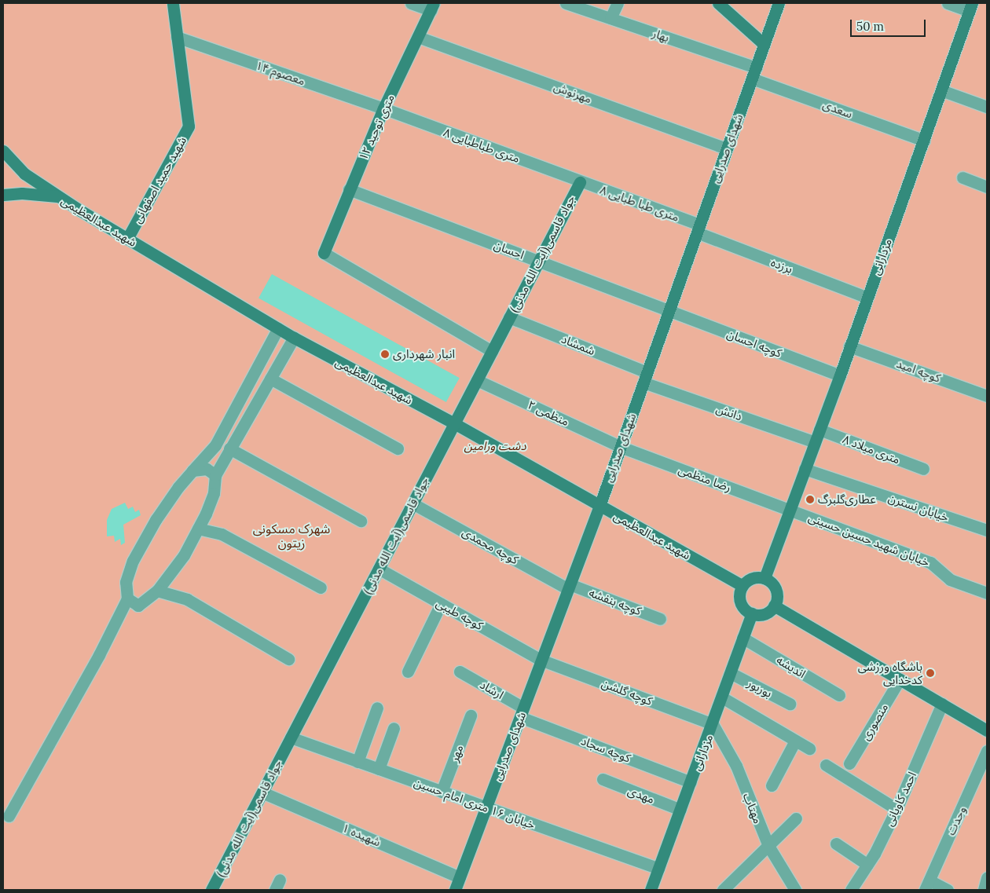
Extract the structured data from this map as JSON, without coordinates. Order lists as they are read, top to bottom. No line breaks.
{"streets":{"street":["بهار","۱۴ معصوم","مهرنوش","سعدی","۱۲ متری توحید","۸ متری طباطبایی","شهدای صدرایی","شهید حمید اصفهانی","۸ متری طبا طبایی","شهید عبدالعظیمی","احسان","جواد قاسمی(آیت الله مدنی)","مزدارانی","برزده","کوچه احسان","شمشاد","کوچه امید","دانش","منظمی ۲","۸ متری میلاد","رضا منظمی","خیابان نسترن","خیابان شهید حسین حسینی","کوچه محمدی","کوچه بنفشه","کوچه طیبی","اندیشه","بوربور","ارشاد","کوچه گلشن","منصوری","کوچه سجاد","مهر","مهدی","احمد کاویانی","خیابان ۱۶ متری امام حسین","مهتاب","وحدت","شهیده ۱"]},"crossings":[["بهار","سعدی"],["بهار","شهدای صدرایی"],["۱۴ معصوم","۱۲ متری توحید"],["۱۴ معصوم","۸ متری طباطبایی"],["۱۴ معصوم","شهید حمید اصفهانی"],["مهرنوش","۱۲ متری توحید"],["مهرنوش","شهدای صدرایی"],["سعدی","شهدای صدرایی"],["سعدی","مزدارانی"],["۱۲ متری توحید","۸ متری طباطبایی"],["۱۲ متری توحید","احسان"],["۱۲ متری توحید","جواد قاسمی(آیت الله مدنی)"],["۸ متری طباطبایی","۸ متری طبا طبایی"],["۸ متری طباطبایی","جواد قاسمی(آیت الله مدنی)"],["شهدای صدرایی","۸ متری طبا طبایی"],["شهدای صدرایی","شهید عبدالعظیمی"],["شهدای صدرایی","احسان"],["شهدای صدرایی","برزده"],["شهدای صدرایی","کوچه احسان"],["شهدای صدرایی","شمشاد"],["شهدای صدرایی","دانش"],["شهدای صدرایی","منظمی ۲"],["شهدای صدرایی","رضا منظمی"],["شهدای صدرایی","کوچه محمدی"],["شهدای صدرایی","کوچه بنفشه"],["شهدای صدرایی","کوچه طیبی"],["شهدای صدرایی","ارشاد"],["شهدای صدرایی","کوچه گلشن"],["شهدای صدرایی","کوچه سجاد"],["شهدای صدرایی","خیابان ۱۶ متری امام حسین"],["شهدای صدرایی","شهیده ۱"],["شهید حمید اصفهانی","شهید عبدالعظیمی"],["۸ متری طبا طبایی","جواد قاسمی(آیت الله مدنی)"],["۸ متری طبا طبایی","برزده"],["شهید عبدالعظیمی","جواد قاسمی(آیت الله مدنی)"],["شهید عبدالعظیمی","مزدارانی"],["احسان","جواد قاسمی(آیت الله مدنی)"],["احسان","کوچه احسان"],["جواد قاسمی(آیت الله مدنی)","شمشاد"],["جواد قاسمی(آیت الله مدنی)","منظمی ۲"],["جواد قاسمی(آیت الله مدنی)","کوچه محمدی"],["جواد قاسمی(آیت الله مدنی)","کوچه طیبی"],["جواد قاسمی(آیت الله مدنی)","خیابان ۱۶ متری امام حسین"],["جواد قاسمی(آیت الله مدنی)","شهیده ۱"],["مزدارانی","برزده"],["مزدارانی","کوچه احسان"],["مزدارانی","کوچه امید"],["مزدارانی","دانش"],["مزدارانی","۸ متری میلاد"],["مزدارانی","رضا منظمی"],["مزدارانی","خیابان نسترن"],["مزدارانی","خیابان شهید حسین حسینی"],["مزدارانی","اندیشه"],["مزدارانی","بوربور"],["مزدارانی","کوچه گلشن"],["مزدارانی","کوچه سجاد"],["مزدارانی","مهدی"],["مزدارانی","خیابان ۱۶ متری امام حسین"],["مزدارانی","مهتاب"],["شمشاد","دانش"],["منظمی ۲","رضا منظمی"],["رضا منظمی","خیابان شهید حسین حسینی"],["کوچه محمدی","کوچه بنفشه"],["کوچه طیبی","کوچه گلشن"],["ارشاد","کوچه سجاد"],["کوچه گلشن","مهتاب"],["مهر","خیابان ۱۶ متری امام حسین"]],"districts":["شهرک مسکونی زیتون"],"parks":["دشت ورامین"],"places":["انبار شهرداری","عطاری‌گلبرگ","باشگاه ورزشی کدخدایی"],"scale_bar":"50 m"}
